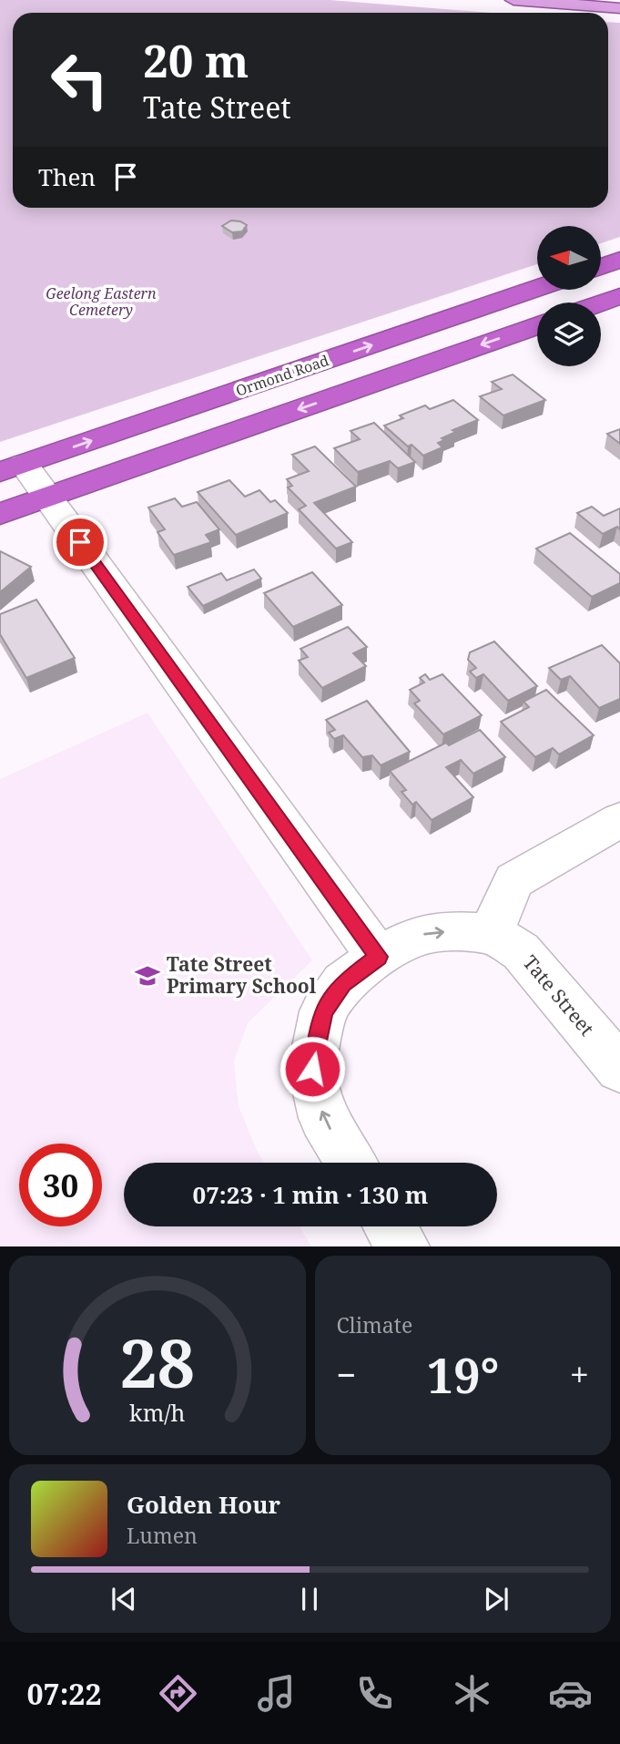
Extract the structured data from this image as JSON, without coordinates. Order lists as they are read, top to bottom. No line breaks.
{"streets":{"highway":["Ormond Road"],"street":["Tate Street"]},"parks":["Geelong Eastern Cemetery"],"places":{"school or university":["Tate Street Primary School"]},"north":"left","page":{"turn":["20 m","Tate Street"],"then":"Then","limit":"30","trip":"07:23 · 1 min · 130 m","tile":"Climate","heat":["−","19°","+"],"song":["Golden Hour","Lumen"],"tabs":"07:22","gauge":["28","km/h"]}}
